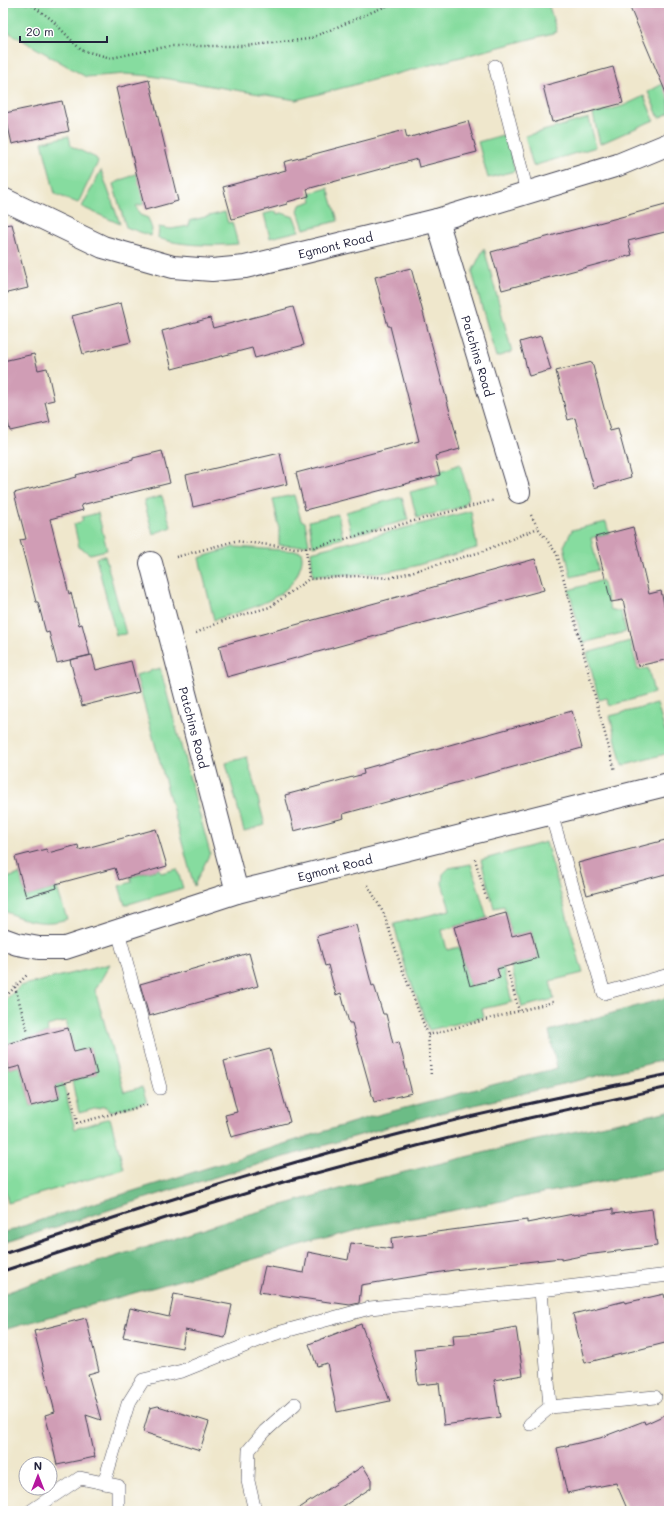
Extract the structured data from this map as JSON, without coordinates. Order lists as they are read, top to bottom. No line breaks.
{"streets":{"street":["Egmont Road","Patchins Road"]},"crossings":[["Egmont Road","Patchins Road"]],"scale_bar":"20 m","north":"top"}
